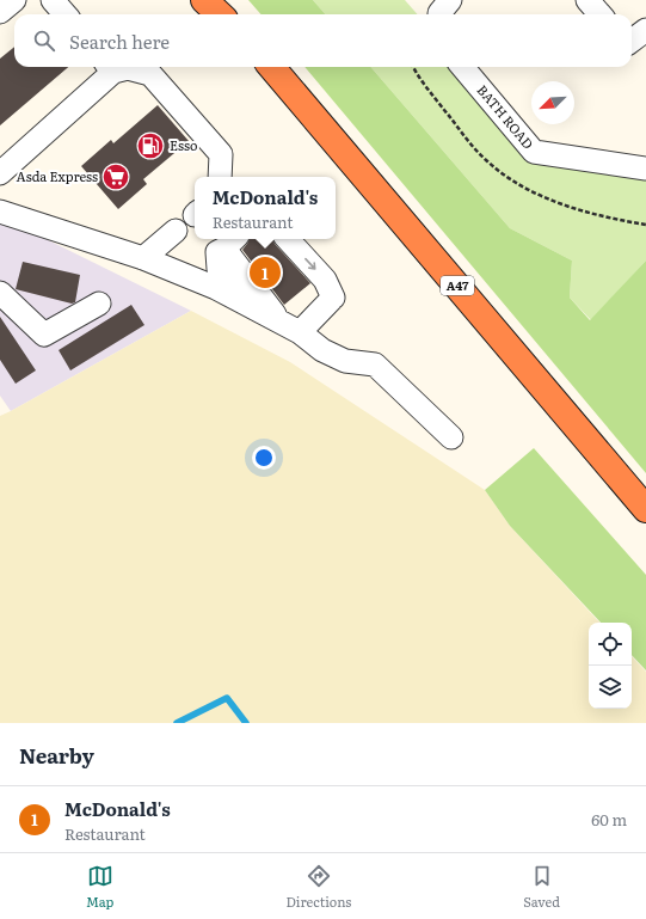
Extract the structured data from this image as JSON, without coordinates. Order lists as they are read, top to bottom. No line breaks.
{"streets":{"highway":["A47"],"street":["BATH ROAD"]},"places":{"fuel station":["Esso"],"supermarket":["Asda Express"]},"north":"bottom left","page":{"search":"Search here","popup":["McDonald's","Restaurant"],"pins":"1","heading":"Nearby","list":[{"mark":"1","name":"McDonald's","note":"Restaurant","value":"60 m"}],"nav":["Map","Directions","Saved"]}}
